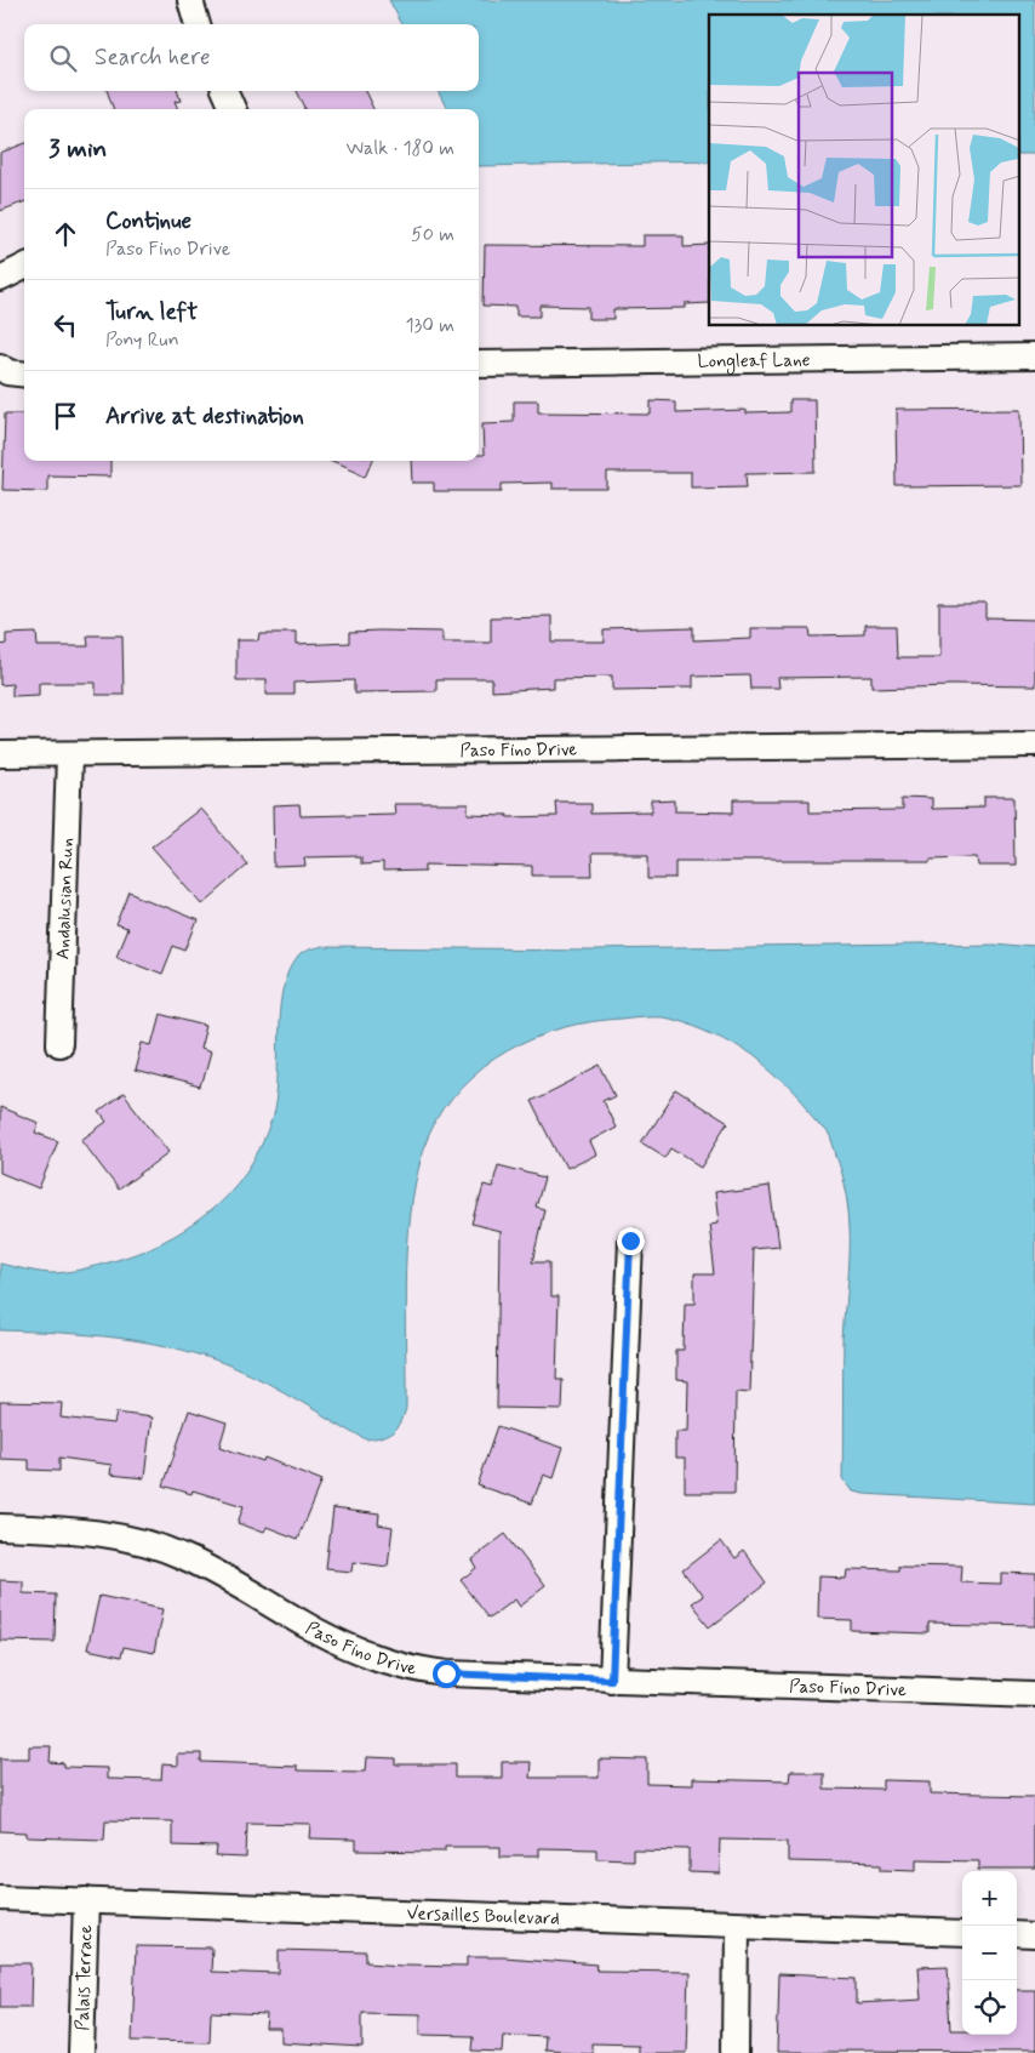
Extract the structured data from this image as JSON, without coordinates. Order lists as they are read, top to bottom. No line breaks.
{"streets":{"street":["Longleaf Lane","Paso Fino Drive","Andalusian Run","Versailles Boulevard","Palais Terrace"]},"crossings":[["Paso Fino Drive","Andalusian Run"],["Versailles Boulevard","Palais Terrace"]],"page":{"search":"Search here","heading":["3 min","Walk · 180 m"],"list":[["Continue","Paso Fino Drive","50 m"],["Turn left","Pony Run","130 m"],"Arrive at destination"],"map_buttons":["+","−"]}}
